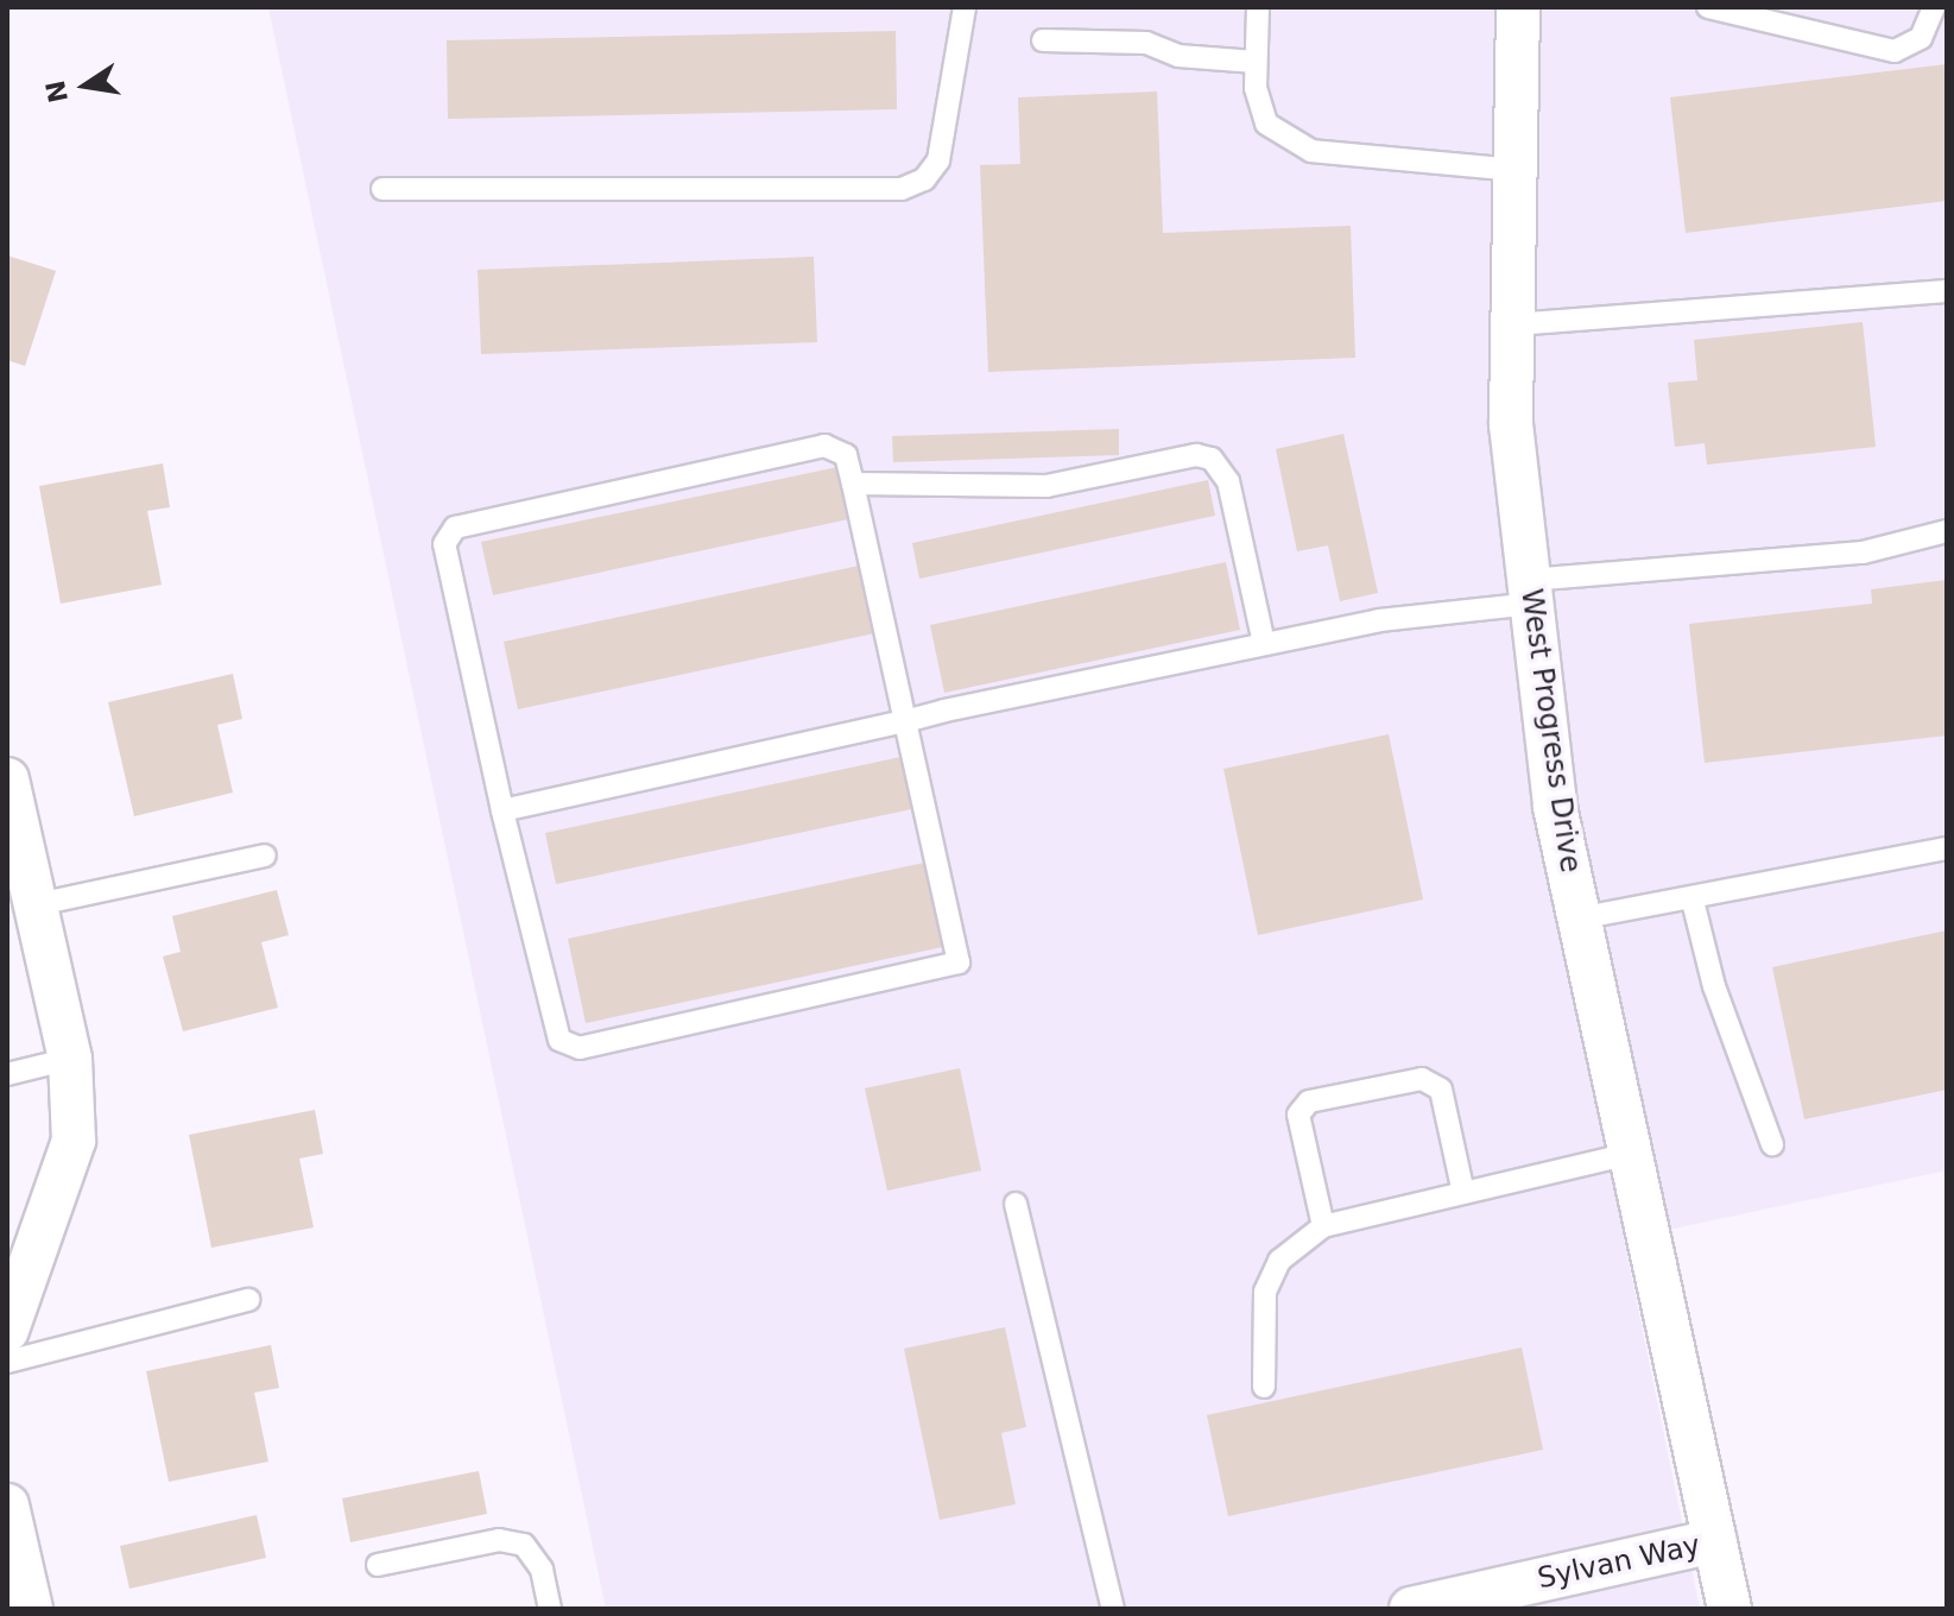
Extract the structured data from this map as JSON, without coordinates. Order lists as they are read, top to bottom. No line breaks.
{"streets":{"street":["West Progress Drive","Sylvan Way"]},"crossings":[["West Progress Drive","Sylvan Way"]],"north":"left"}
